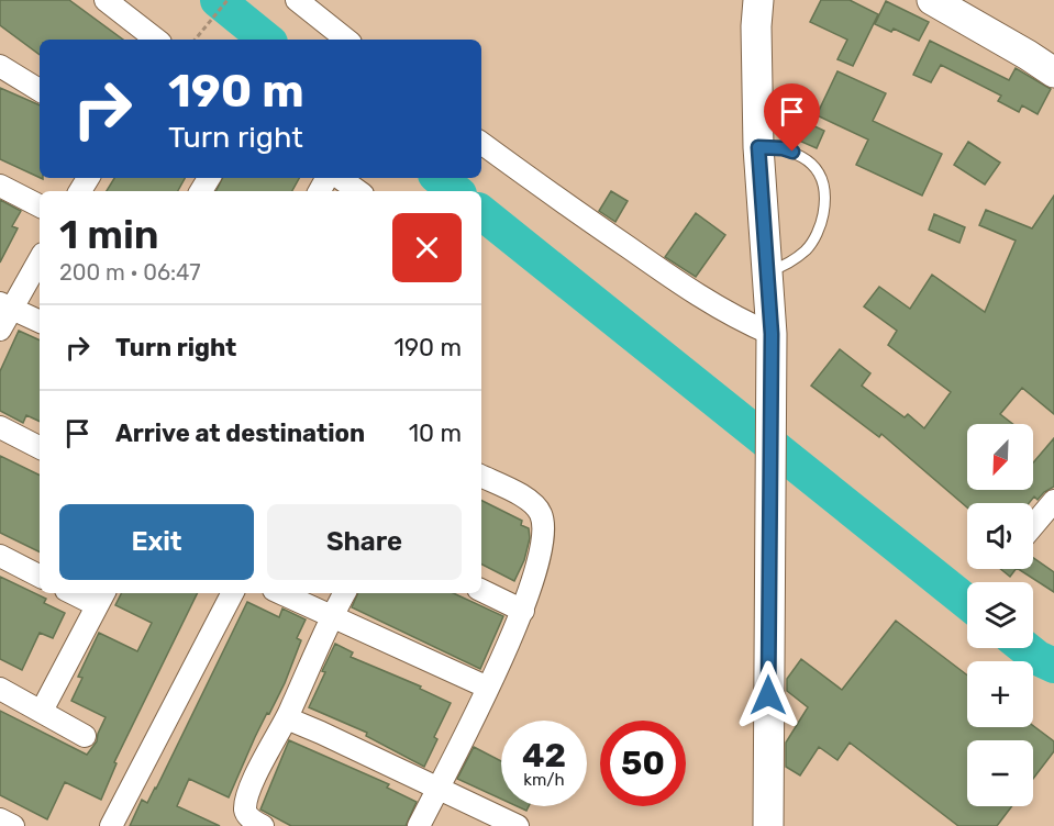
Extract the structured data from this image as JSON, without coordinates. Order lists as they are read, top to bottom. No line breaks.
{"north":"bottom left","page":{"turn":["190 m","Turn right"],"heading":["1 min","200 m · 06:47"],"list":[{"name":"Turn right","value":"190 m"},{"name":"Arrive at destination","value":"10 m"}],"map_buttons":["+","−"],"buttons":["Exit","Share"],"speed":"42 km/h","limit":"50"}}
